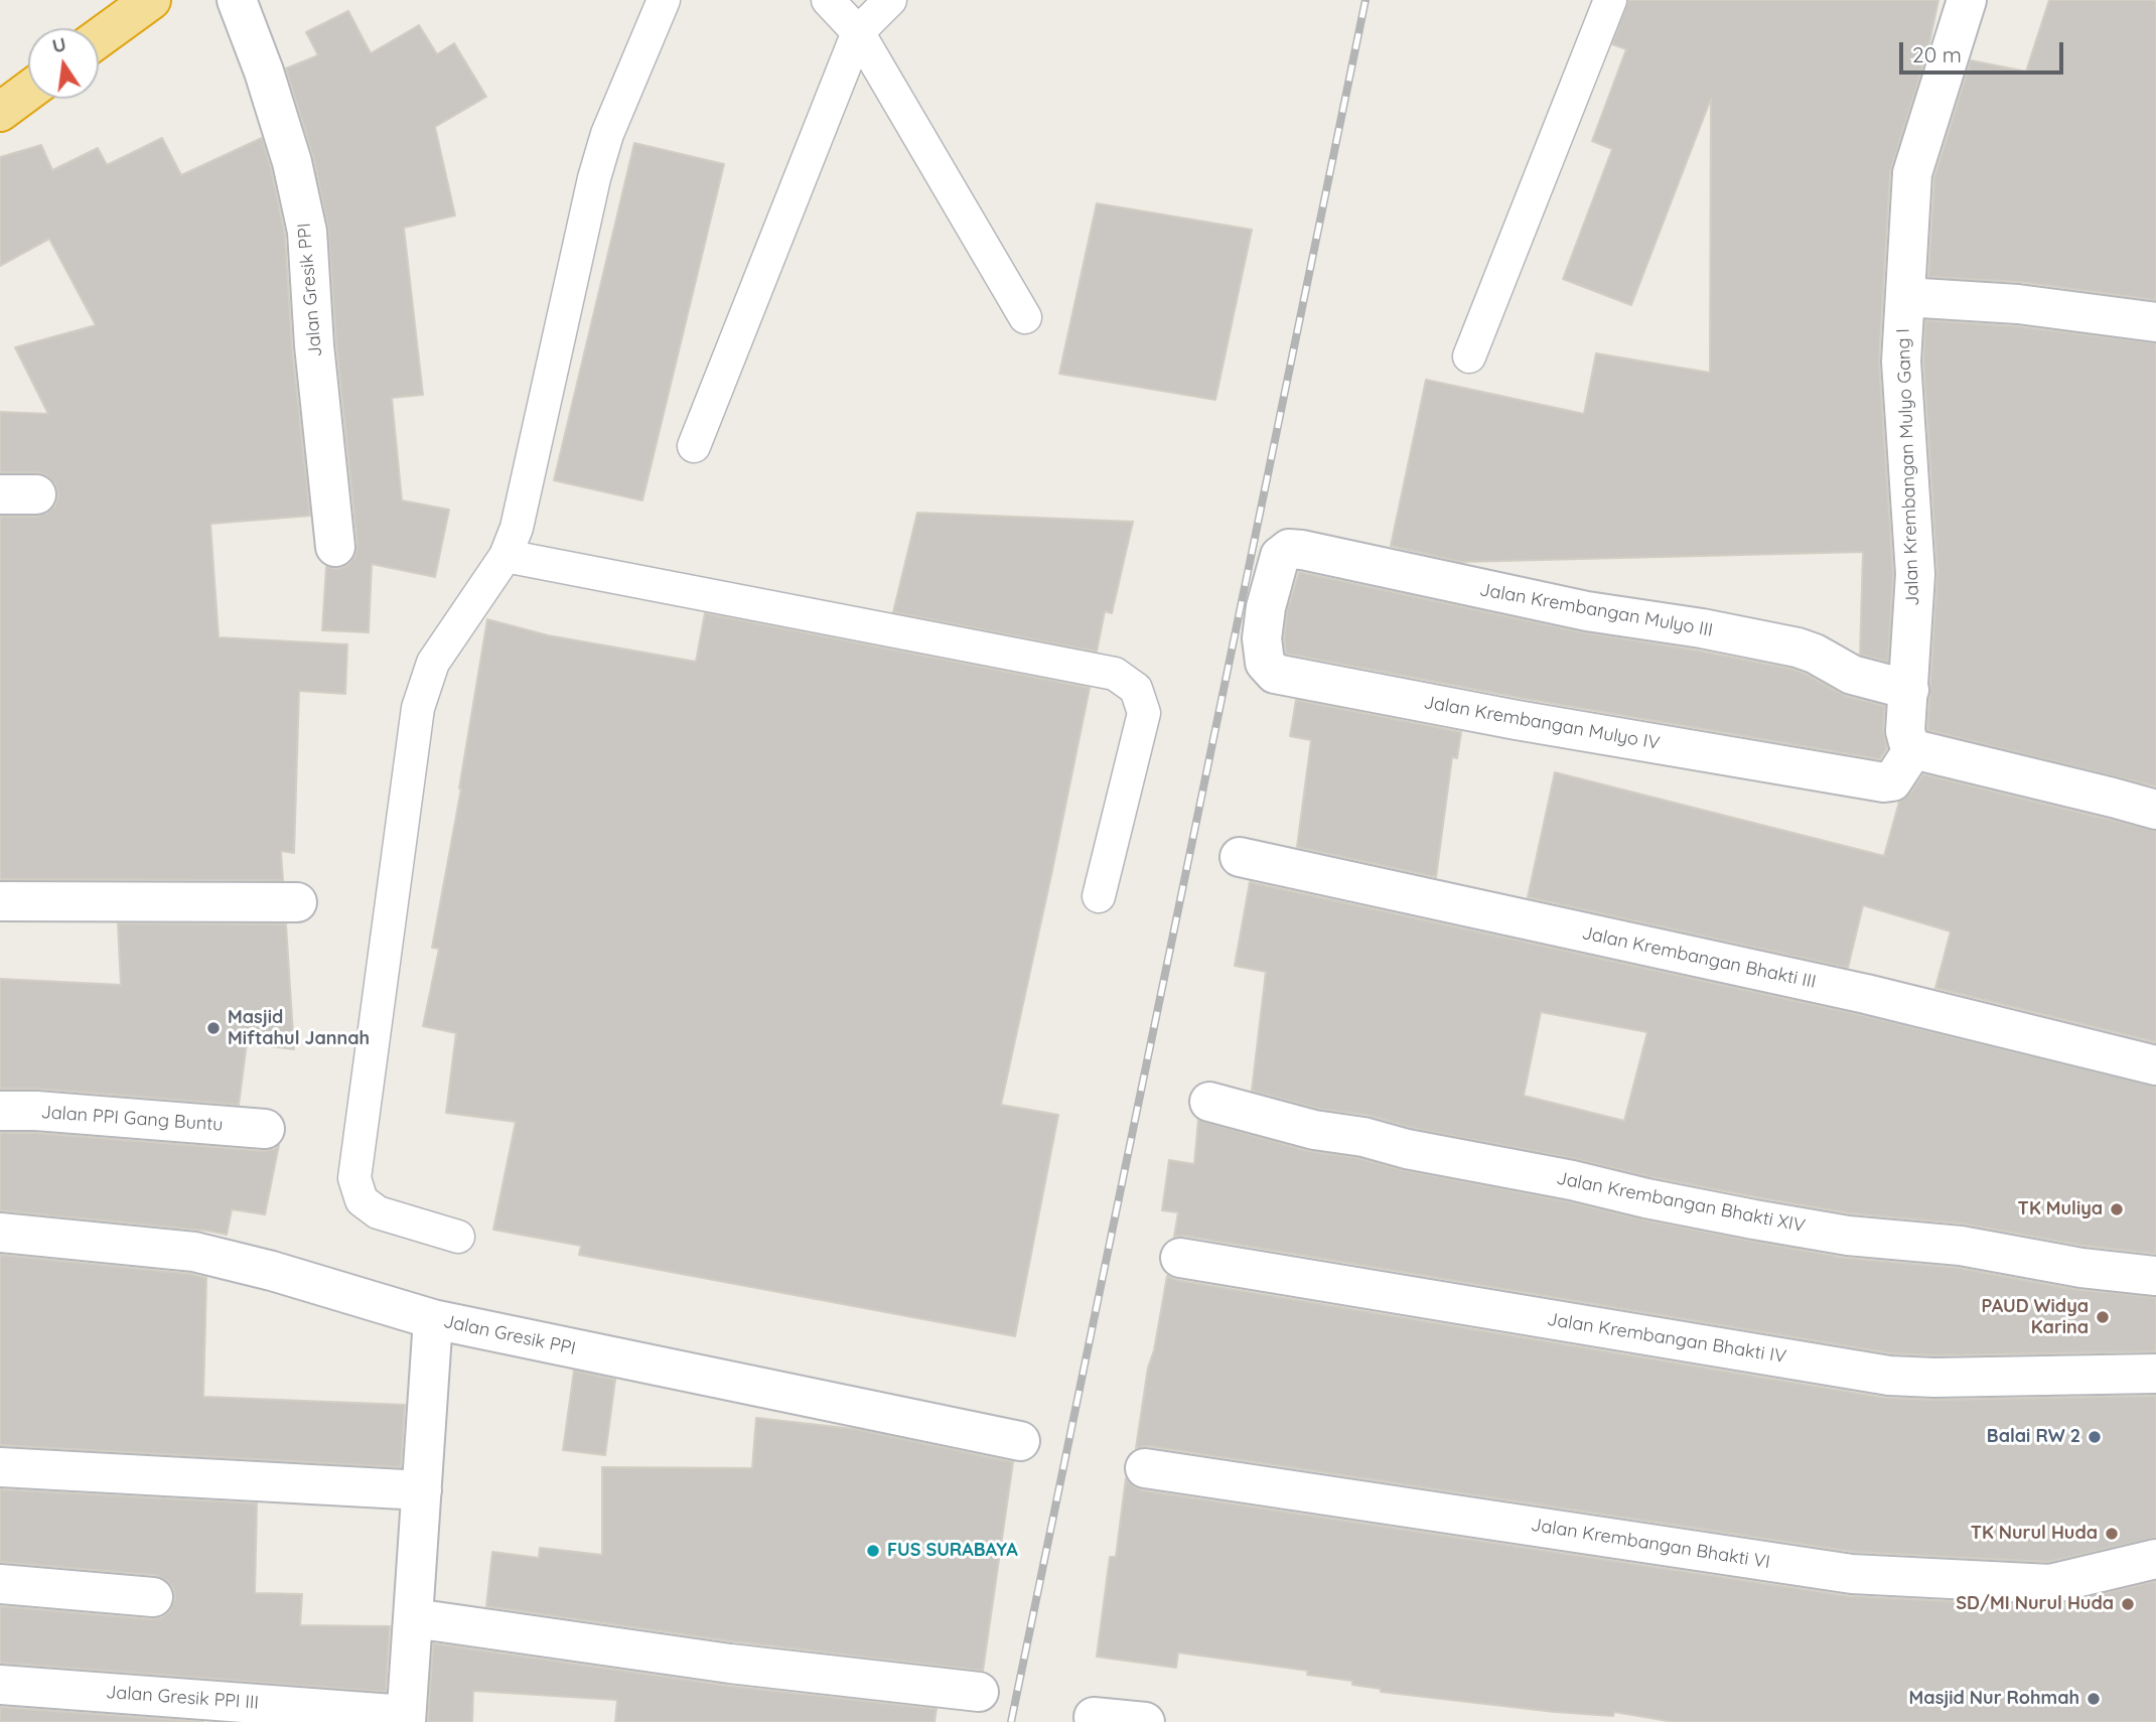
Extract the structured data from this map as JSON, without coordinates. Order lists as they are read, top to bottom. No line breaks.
{"streets":{"street":["Jalan Gresik PPI","Jalan Krembangan Mulyo Gang I","Jalan Krembangan Mulyo III","Jalan Krembangan Mulyo IV","Jalan Krembangan Bhakti III","Jalan PPI Gang Buntu","Jalan Krembangan Bhakti XIV","Jalan Krembangan Bhakti IV","Jalan Krembangan Bhakti VI","Jalan Gresik PPI III"]},"crossings":[["Jalan Krembangan Mulyo Gang I","Jalan Krembangan Mulyo III"],["Jalan Krembangan Mulyo Gang I","Jalan Krembangan Mulyo IV"],["Jalan Krembangan Mulyo III","Jalan Krembangan Mulyo IV"]],"places":["Masjid Miftahul Jannah","TK Muliya","PAUD Widya Karina","Balai RW 2","TK Nurul Huda","FUS SURABAYA","SD/MI Nurul Huda","Masjid Nur Rohmah"],"scale_bar":"20 m","north":"top"}
